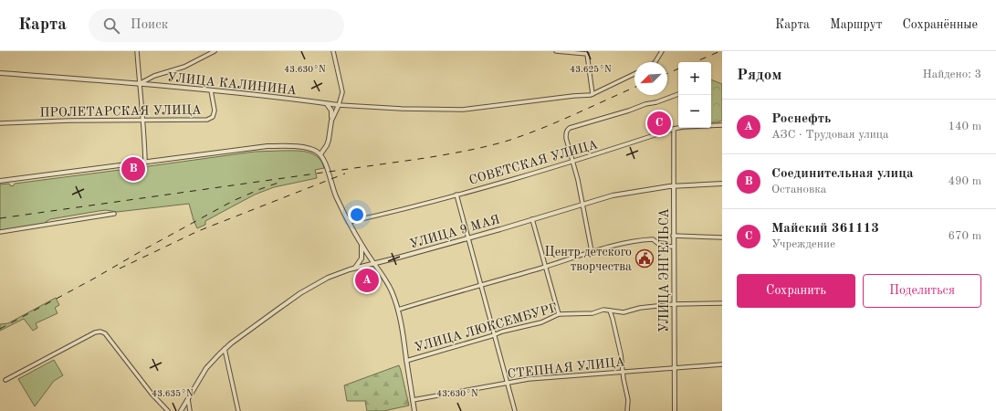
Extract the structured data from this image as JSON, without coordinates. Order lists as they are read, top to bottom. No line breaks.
{"streets":{"street":["УЛИЦА КАЛИНИНА","ПРОЛЕТАРСКАЯ УЛИЦА","СОВЕТСКАЯ УЛИЦА","УЛИЦА 9 МАЯ","УЛИЦА ЭНГЕЛЬСА","УЛИЦА ЛЮКСЕМБУРГ","СТЕПНАЯ УЛИЦА"]},"crossings":[["УЛИЦА КАЛИНИНА","ПРОЛЕТАРСКАЯ УЛИЦА"],["СОВЕТСКАЯ УЛИЦА","УЛИЦА ЭНГЕЛЬСА"],["УЛИЦА 9 МАЯ","УЛИЦА ЭНГЕЛЬСА"],["УЛИЦА ЭНГЕЛЬСА","УЛИЦА ЛЮКСЕМБУРГ"],["УЛИЦА ЭНГЕЛЬСА","СТЕПНАЯ УЛИЦА"]],"places":{"public building":["Центр детского творчества"]},"north":"bottom left","page":{"header":"Карта","search":"Поиск","nav":["Карта","Маршрут","Сохранённые"],"heading":["Рядом","Найдено: 3"],"map_buttons":["+","−"],"list":[{"mark":"A","name":"Роснефть","note":"АЗС · Трудовая улица","value":"140 m"},{"mark":"B","name":"Соединительная улица","note":"Остановка","value":"490 m"},{"mark":"C","name":"Майский 361113","note":"Учреждение","value":"670 m"}],"pins":["C","B","A"],"buttons":["Сохранить","Поделиться"]},"coordinates":["43.625°N","43.630°N","43.635°N"]}
